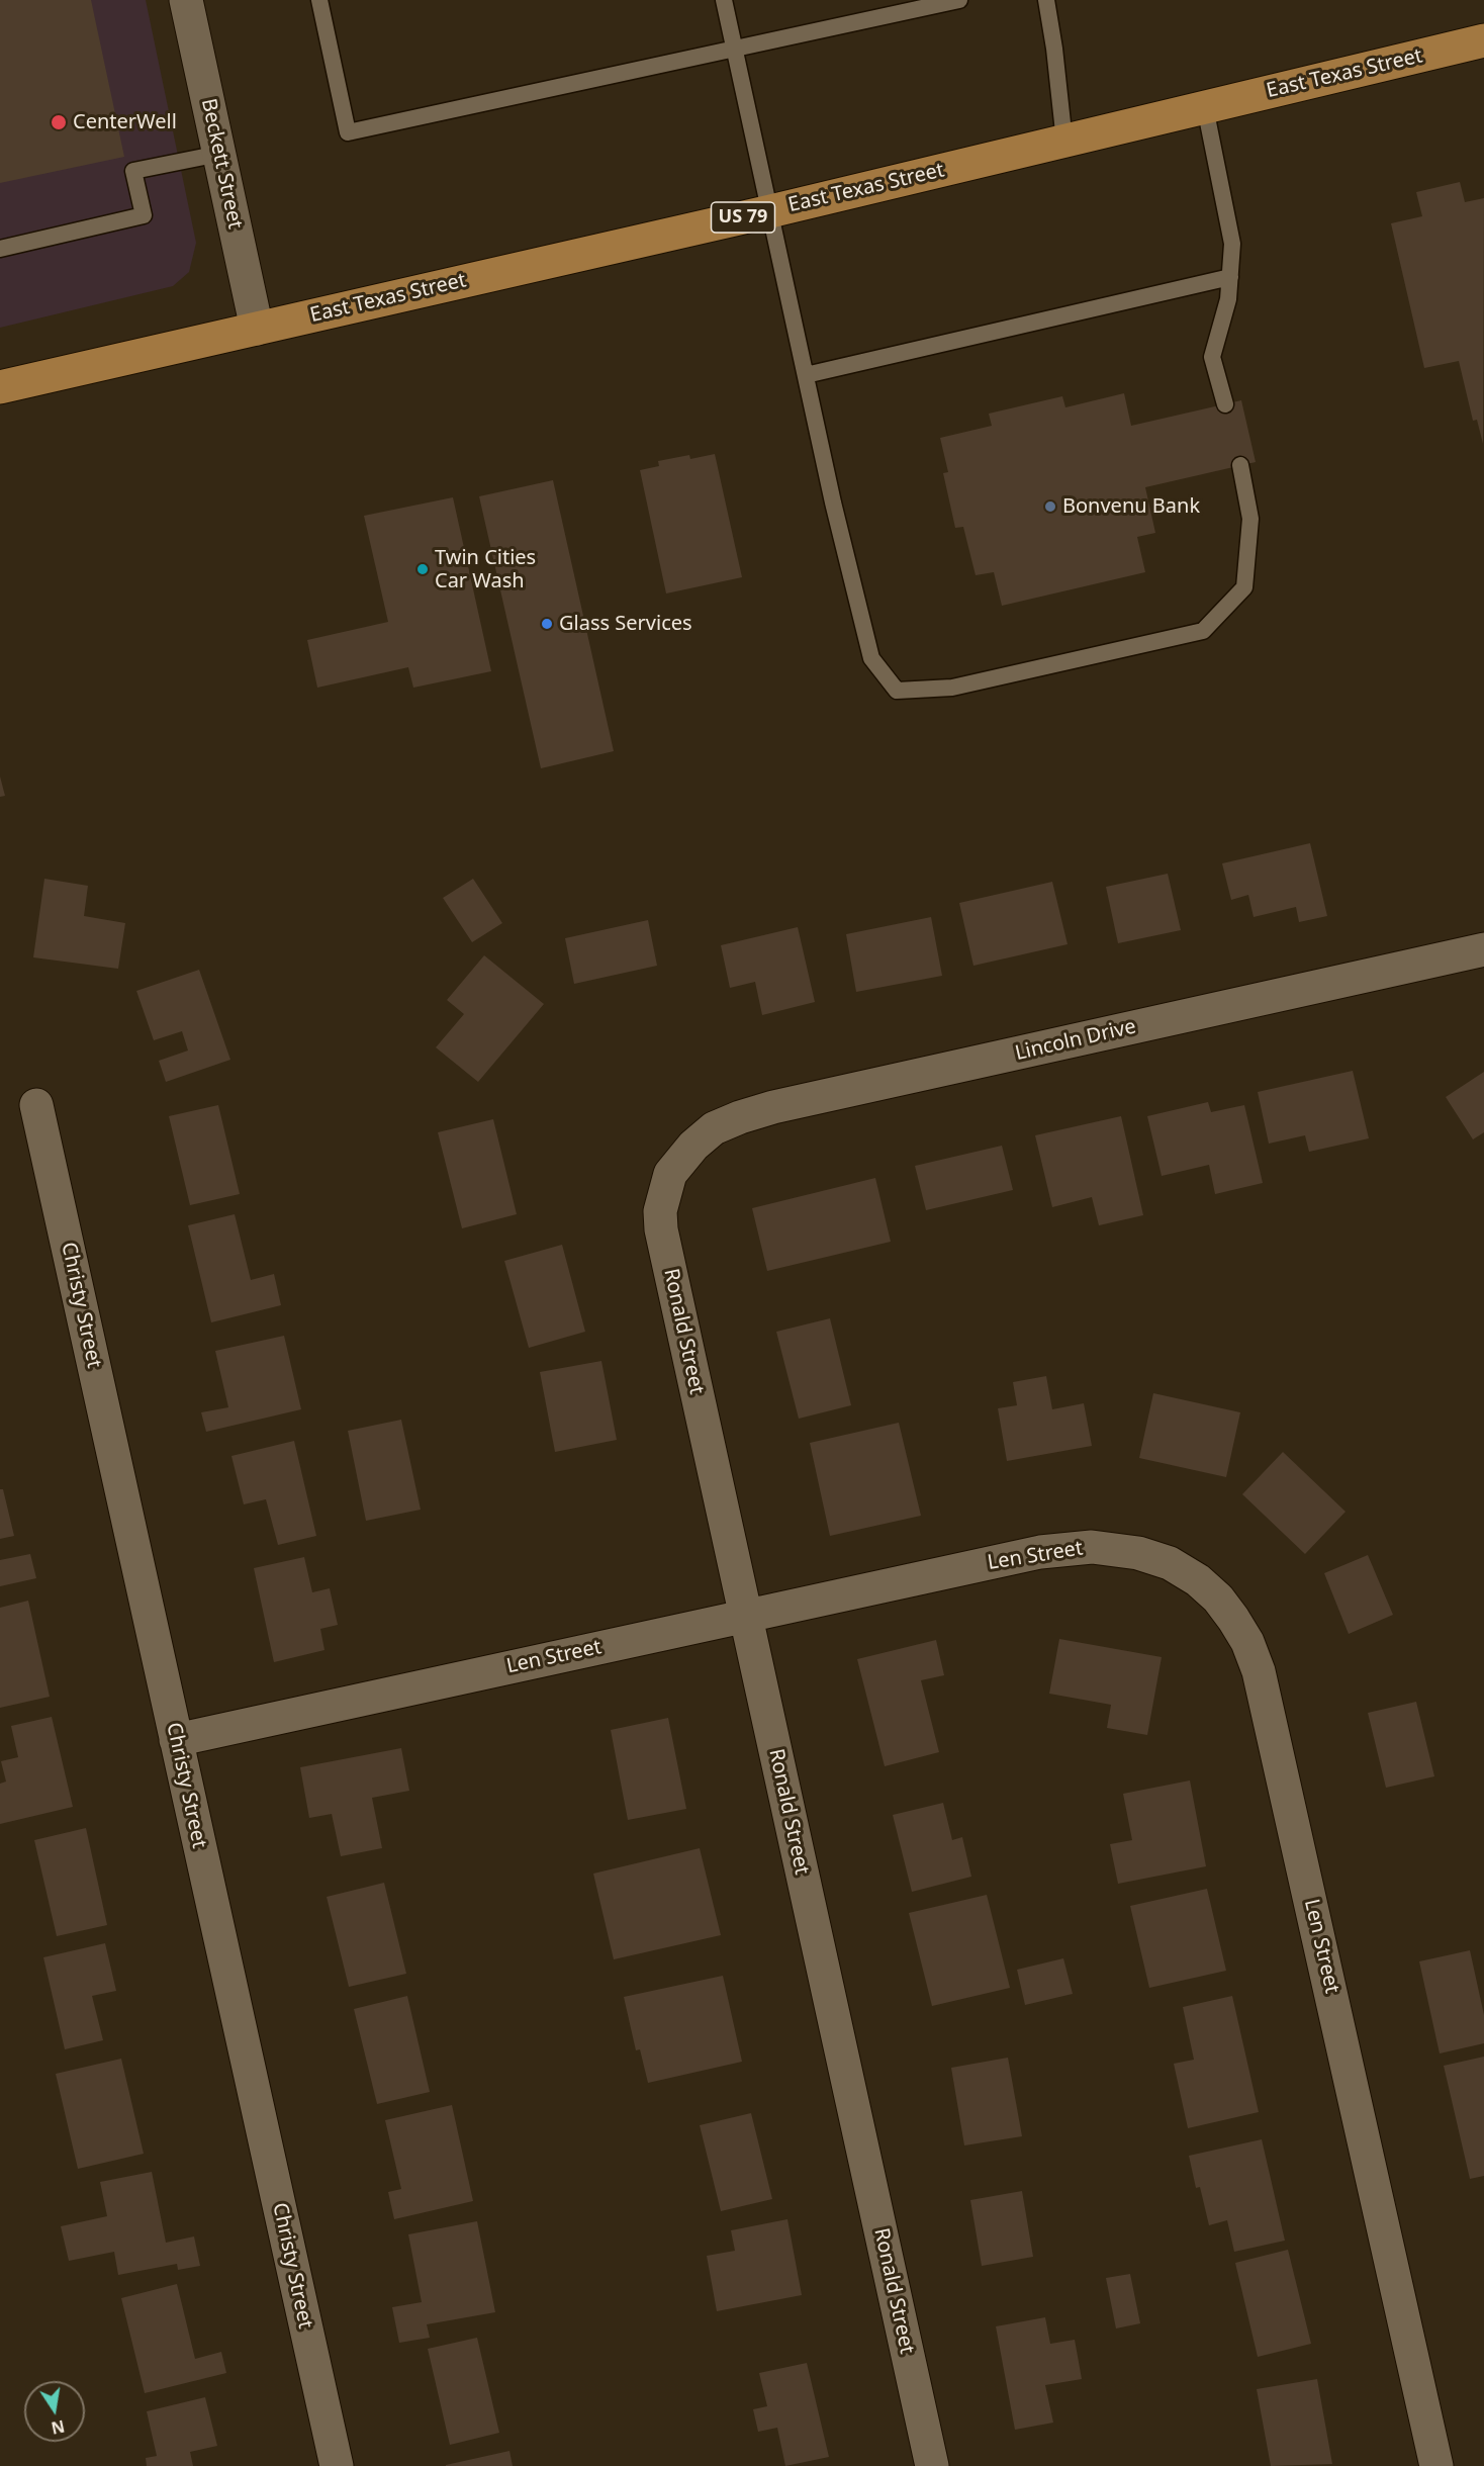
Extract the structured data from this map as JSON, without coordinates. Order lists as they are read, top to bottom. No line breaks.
{"streets":{"main road":["East Texas Street","US 79"],"street":["Beckett Street","Lincoln Drive","Christy Street","Ronald Street","Len Street"]},"crossings":[["East Texas Street","Beckett Street"],["Lincoln Drive","Ronald Street"],["Christy Street","Len Street"],["Ronald Street","Len Street"]],"places":["CenterWell","Bonvenu Bank","Twin Cities Car Wash","Glass Services"],"north":"bottom"}
